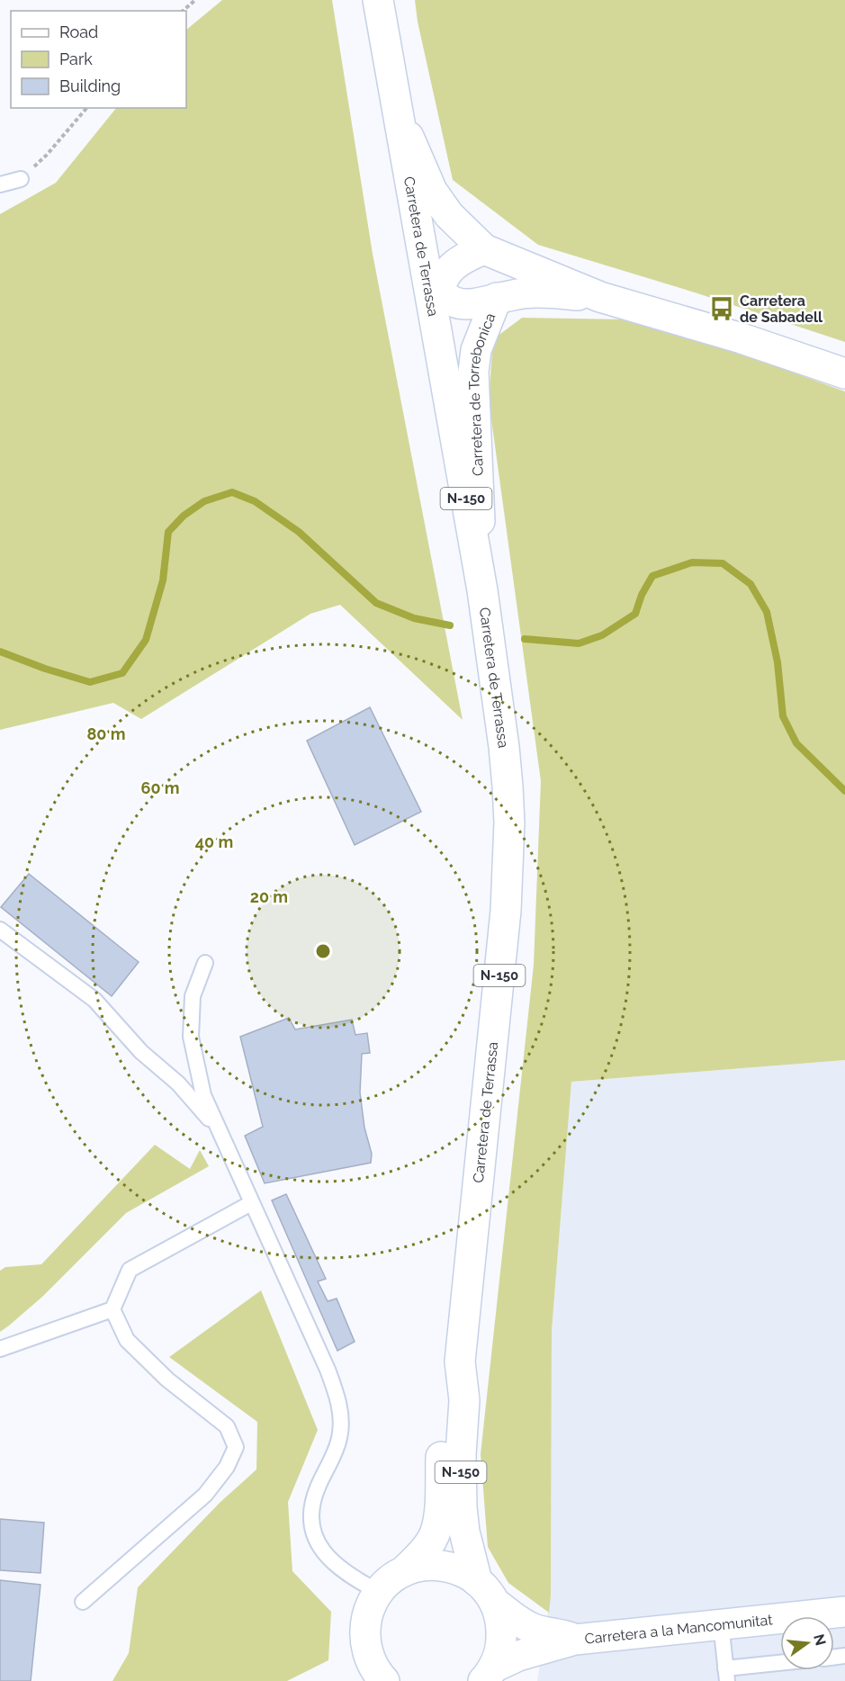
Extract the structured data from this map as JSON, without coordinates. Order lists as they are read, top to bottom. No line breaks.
{"streets":{"main road":["Carretera de Terrassa","Carretera de Torrebonica","N-150","Carretera a la Mancomunitat"]},"crossings":[["Carretera de Terrassa","Carretera de Torrebonica"],["Carretera de Terrassa","N-150"],["Carretera de Terrassa","Carretera a la Mancomunitat"],["N-150","Carretera a la Mancomunitat"]],"places":{"bus stop":["Carretera de Sabadell"]},"legend":["Road","Park","Building"],"north":"right","rings":["80 m","60 m","40 m","20 m"]}
